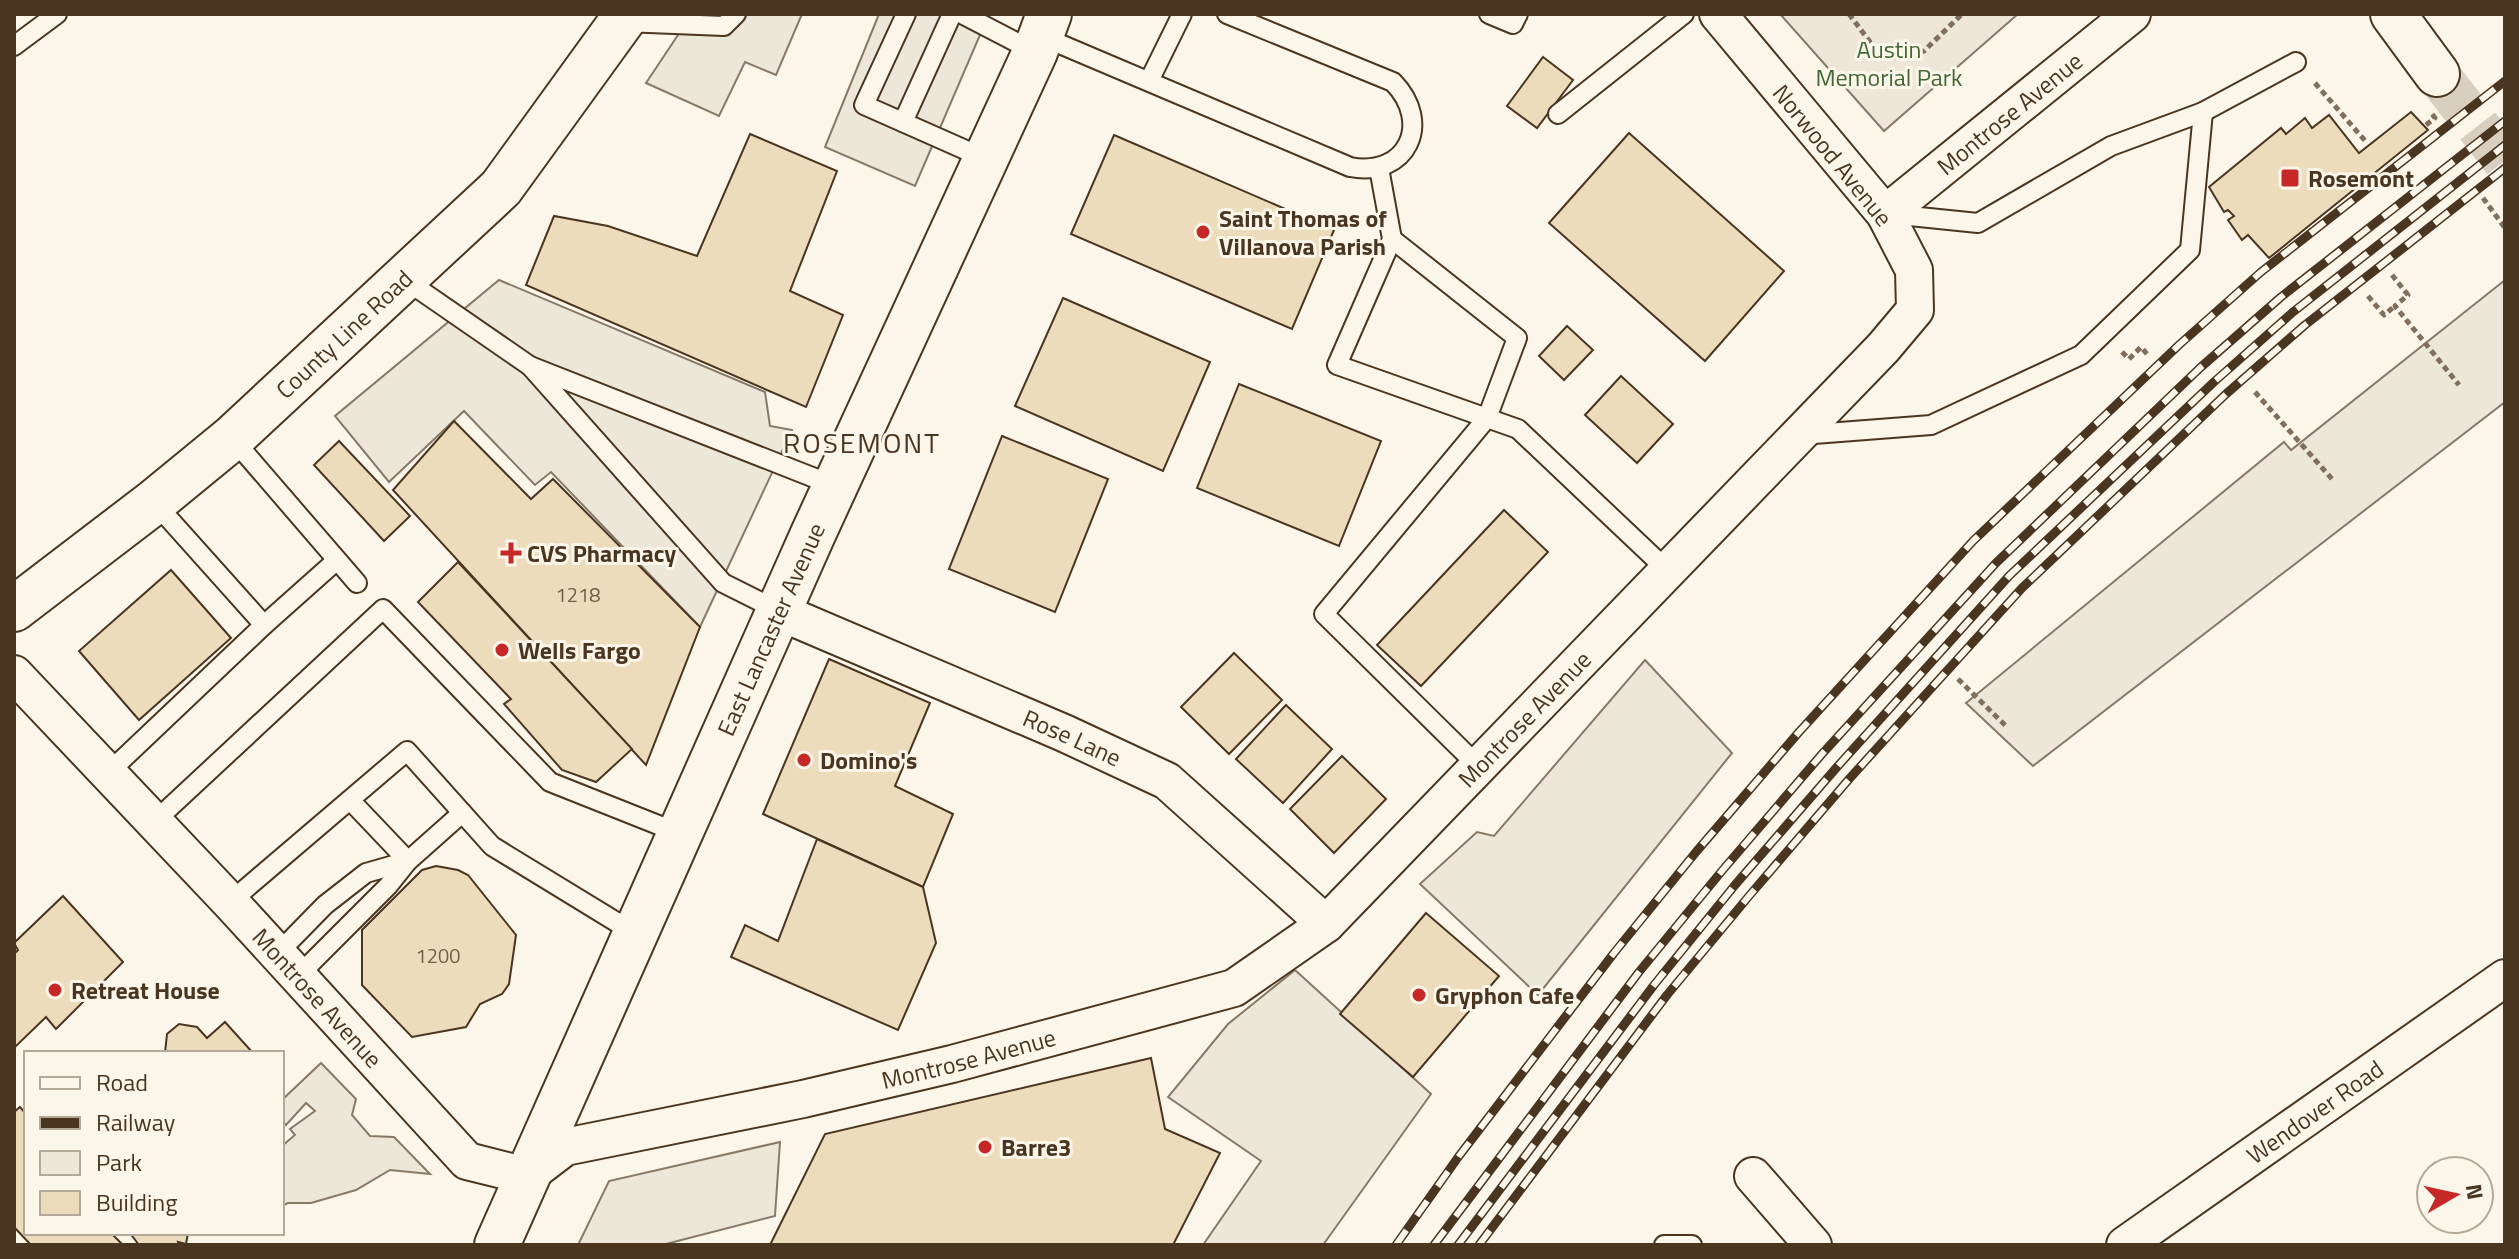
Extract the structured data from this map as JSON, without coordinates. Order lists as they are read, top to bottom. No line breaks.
{"streets":{"main road":["County Line Road","East Lancaster Avenue"],"street":["Montrose Avenue","Norwood Avenue","Rose Lane","Wendover Road"]},"crossings":[["Montrose Avenue","Norwood Avenue"],["Montrose Avenue","East Lancaster Avenue"],["Montrose Avenue","Rose Lane"],["East Lancaster Avenue","Rose Lane"]],"districts":["ROSEMONT"],"parks":["Austin Memorial Park"],"places":{"transit":["Rosemont"],"other":["Saint Thomas of Villanova Parish","Wells Fargo","Domino's","Retreat House","Gryphon Cafe","Barre3"],"health":["CVS Pharmacy"]},"house_numbers":["1218","1200"],"legend":["Road","Railway","Park","Building"],"north":"right"}
